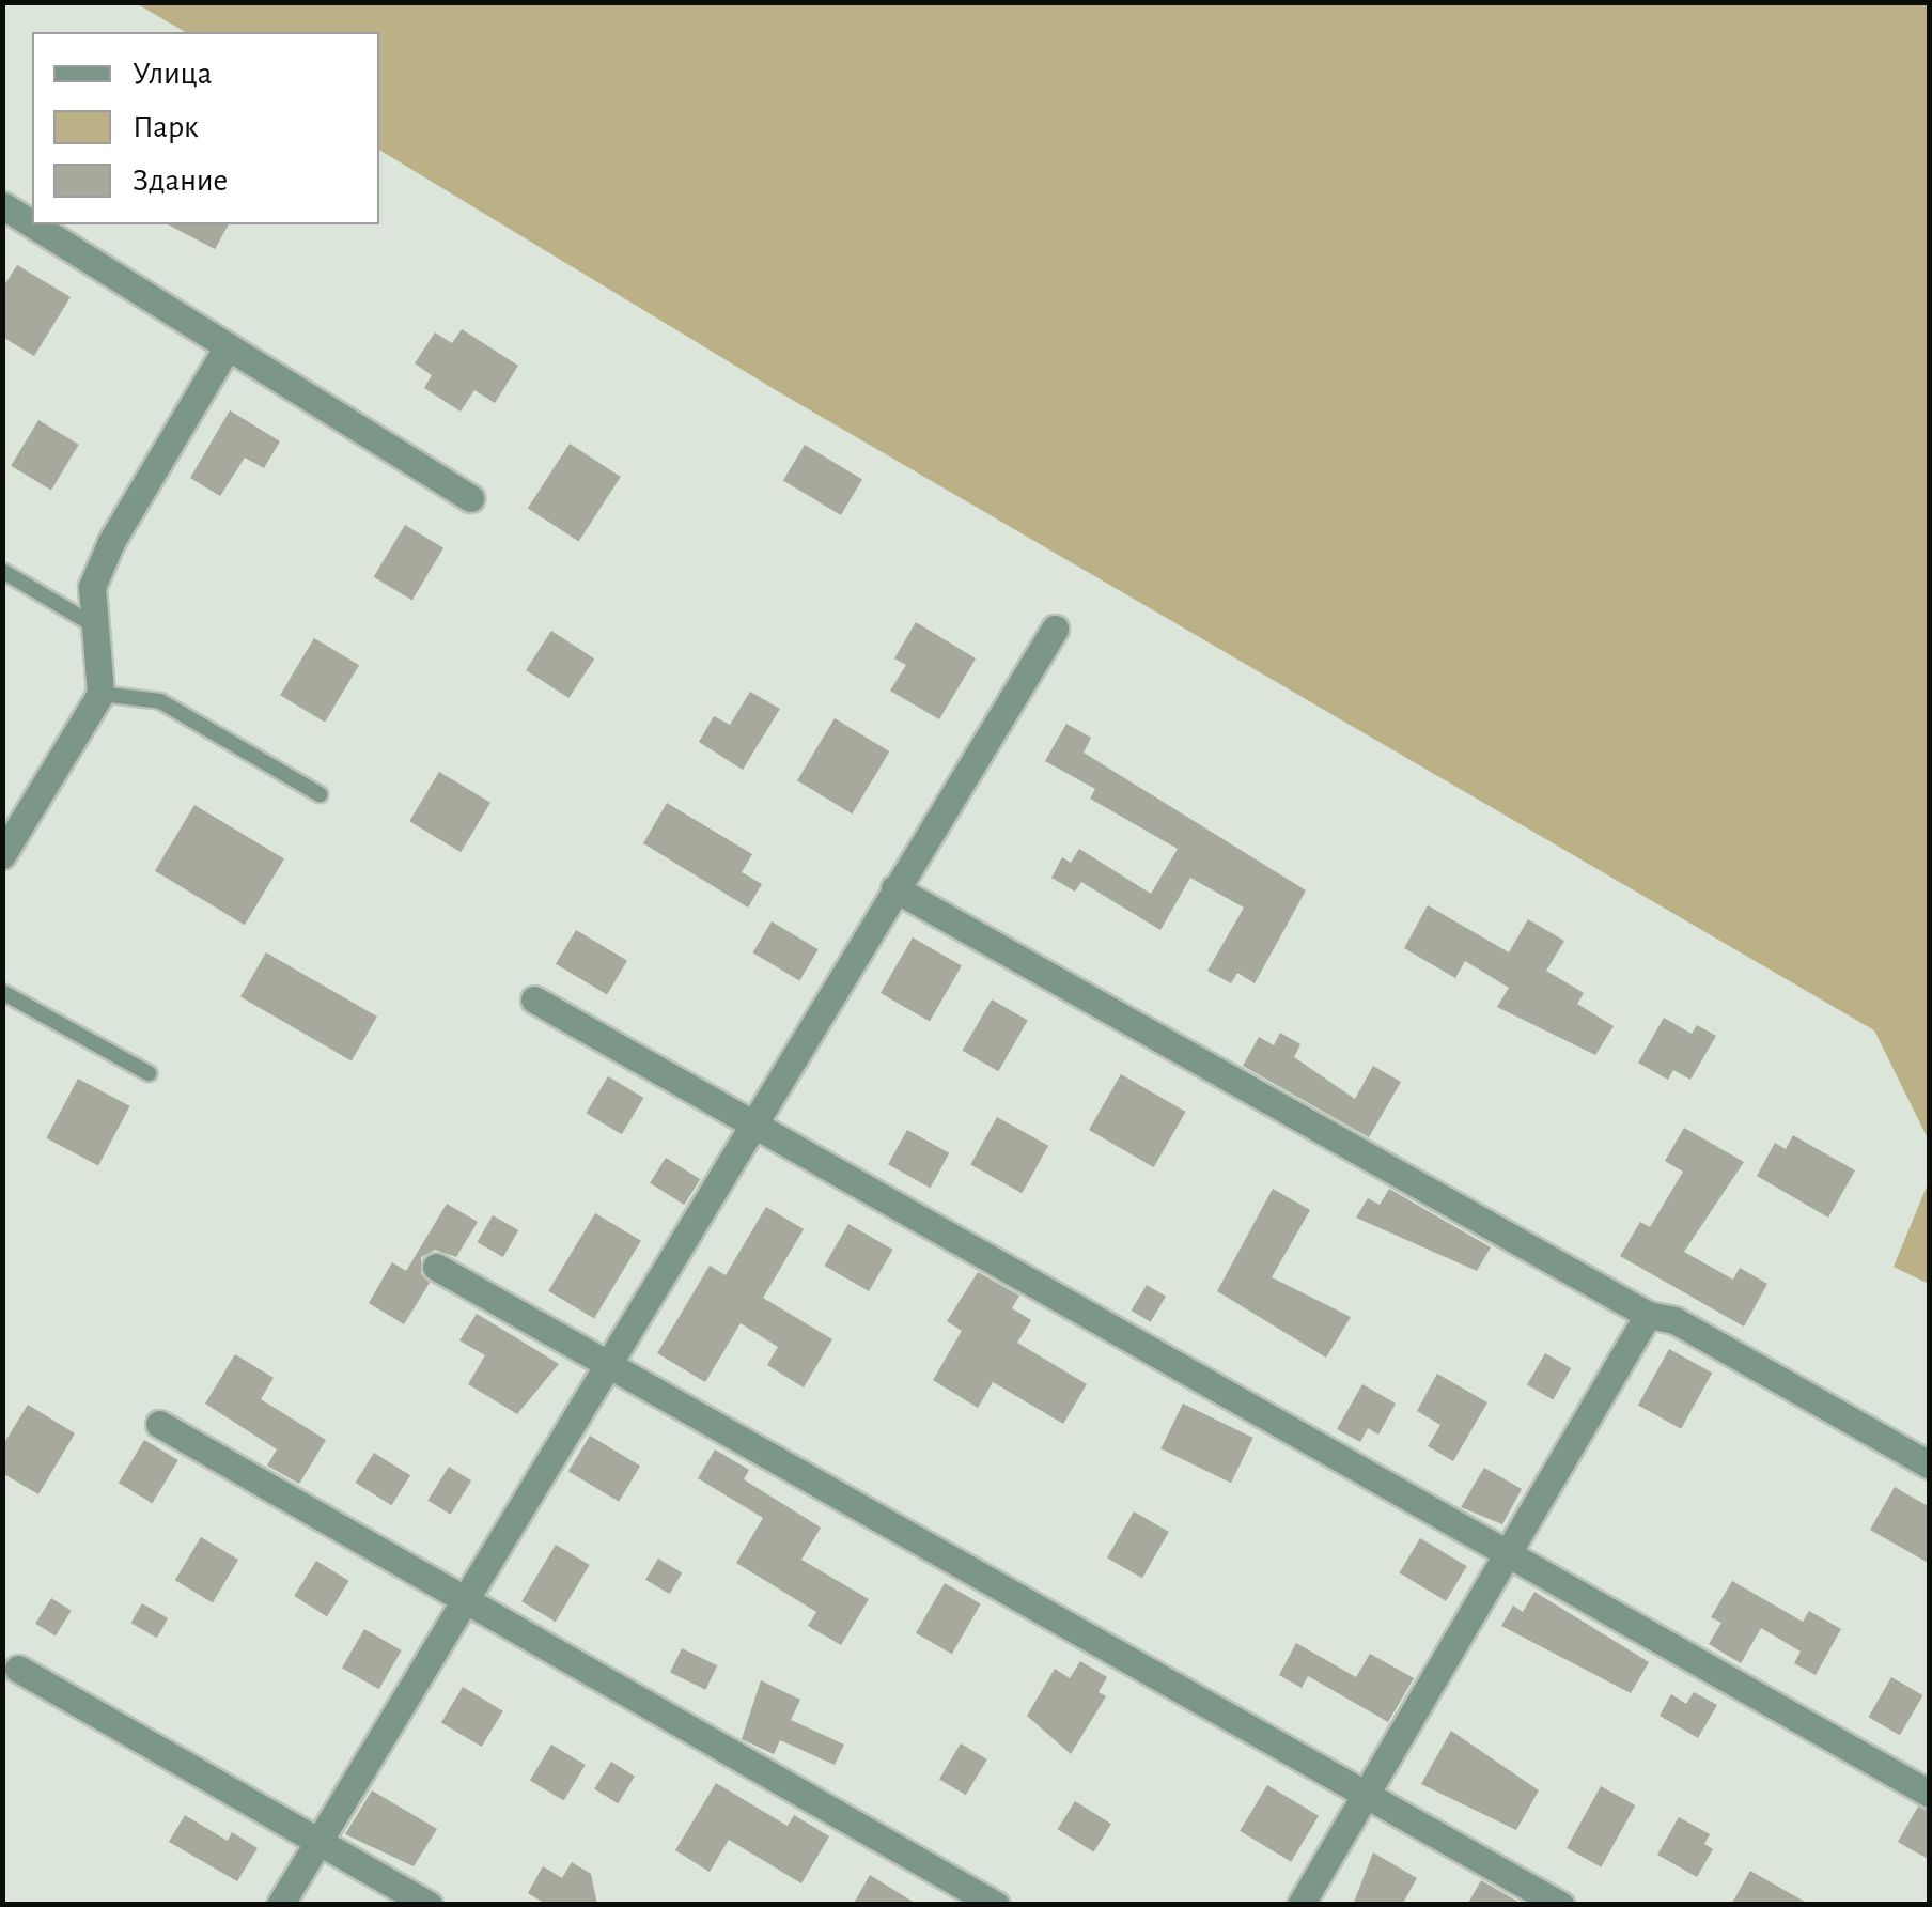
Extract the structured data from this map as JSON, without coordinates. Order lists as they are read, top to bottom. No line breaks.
{"legend":["Улица","Парк","Здание"]}
